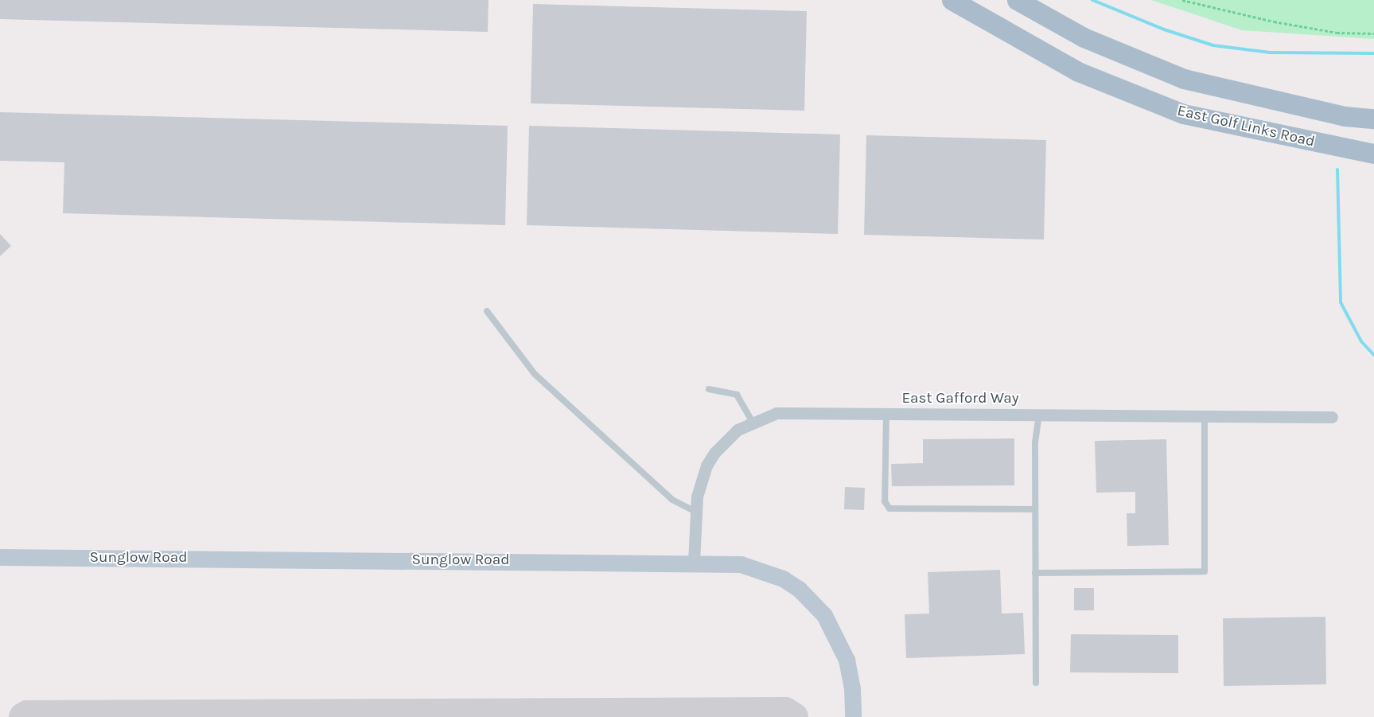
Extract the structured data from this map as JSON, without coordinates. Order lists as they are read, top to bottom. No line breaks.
{"streets":{"main road":["East Golf Links Road"],"street":["East Gafford Way","Sunglow Road"]},"crossings":[["East Gafford Way","Sunglow Road"]]}
